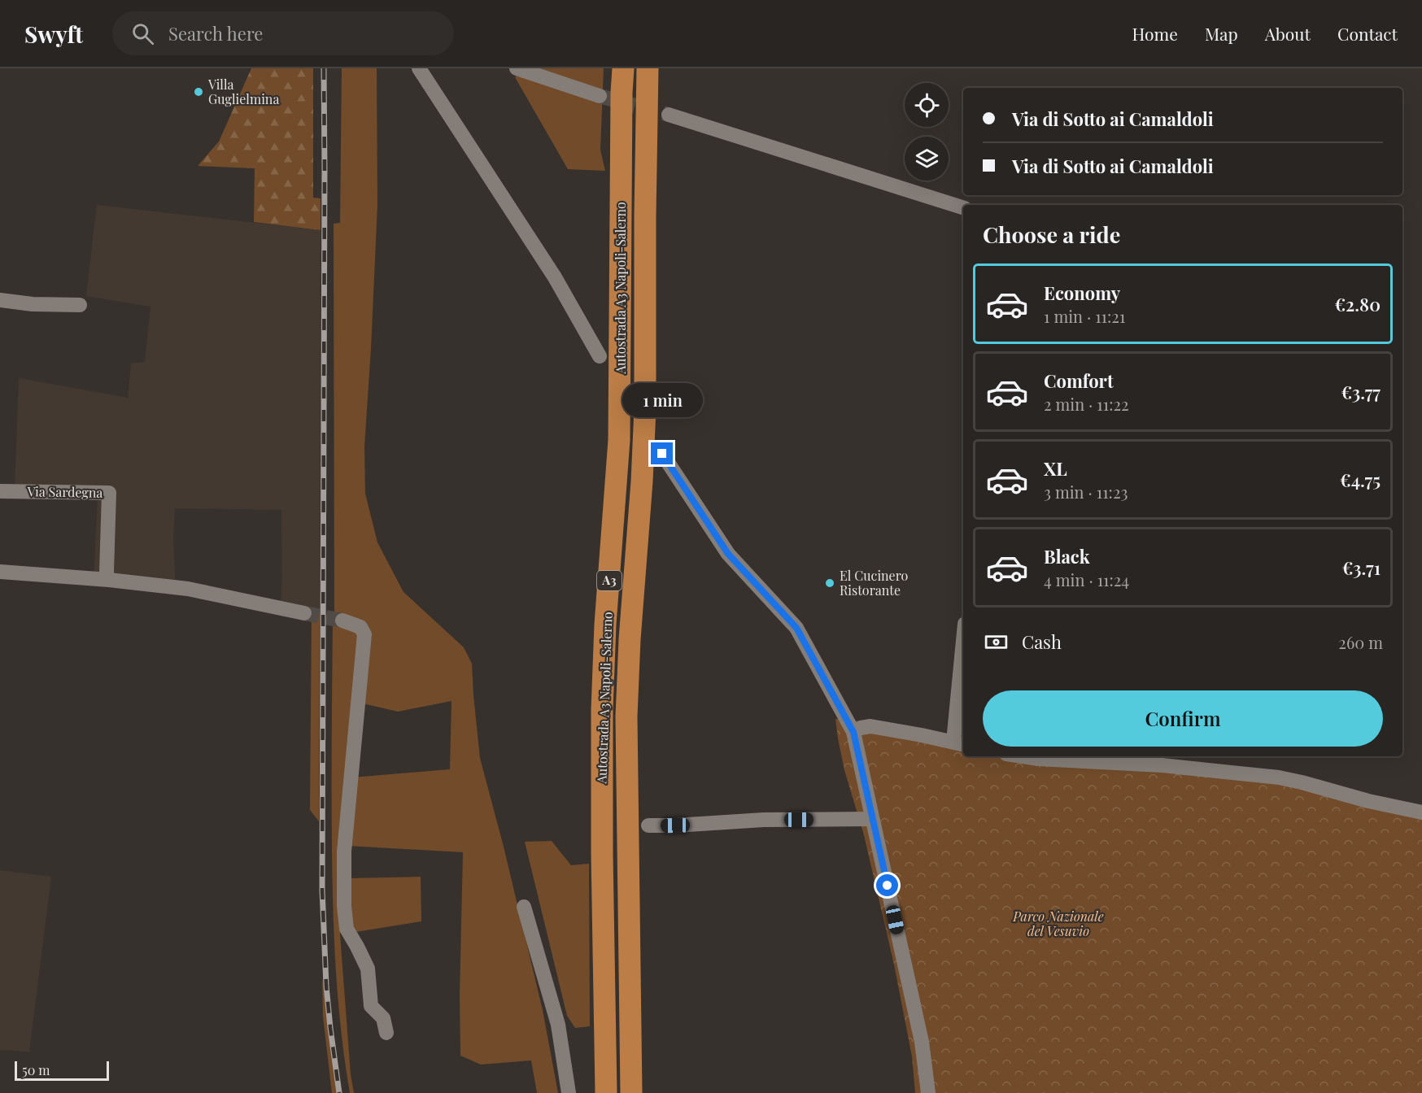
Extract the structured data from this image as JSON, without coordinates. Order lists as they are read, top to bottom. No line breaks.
{"streets":{"highway":["Autostrada A3 Napoli-Salerno","A3"],"street":["Via Sardegna"]},"parks":["Parco Nazionale del Vesuvio"],"places":["Villa Guglielmina","El Cucinero Ristorante"],"scale_bar":"50 m","page":{"header":"Swyft","search":"Search here","nav":["Home","Map","About","Contact"],"banner":["Via di Sotto ai Camaldoli","Via di Sotto ai Camaldoli"],"heading":"Choose a ride","list":[{"name":"Economy","note":"1 min · 11:21","value":"€2.80"},{"name":"Comfort","note":"2 min · 11:22","value":"€3.77"},{"name":"XL","note":"3 min · 11:23","value":"€4.75"},{"name":"Black","note":"4 min · 11:24","value":"€3.71"}],"bubble":"1 min","pay":["Cash","260 m"],"buttons":"Confirm","scale":"50 m"}}
